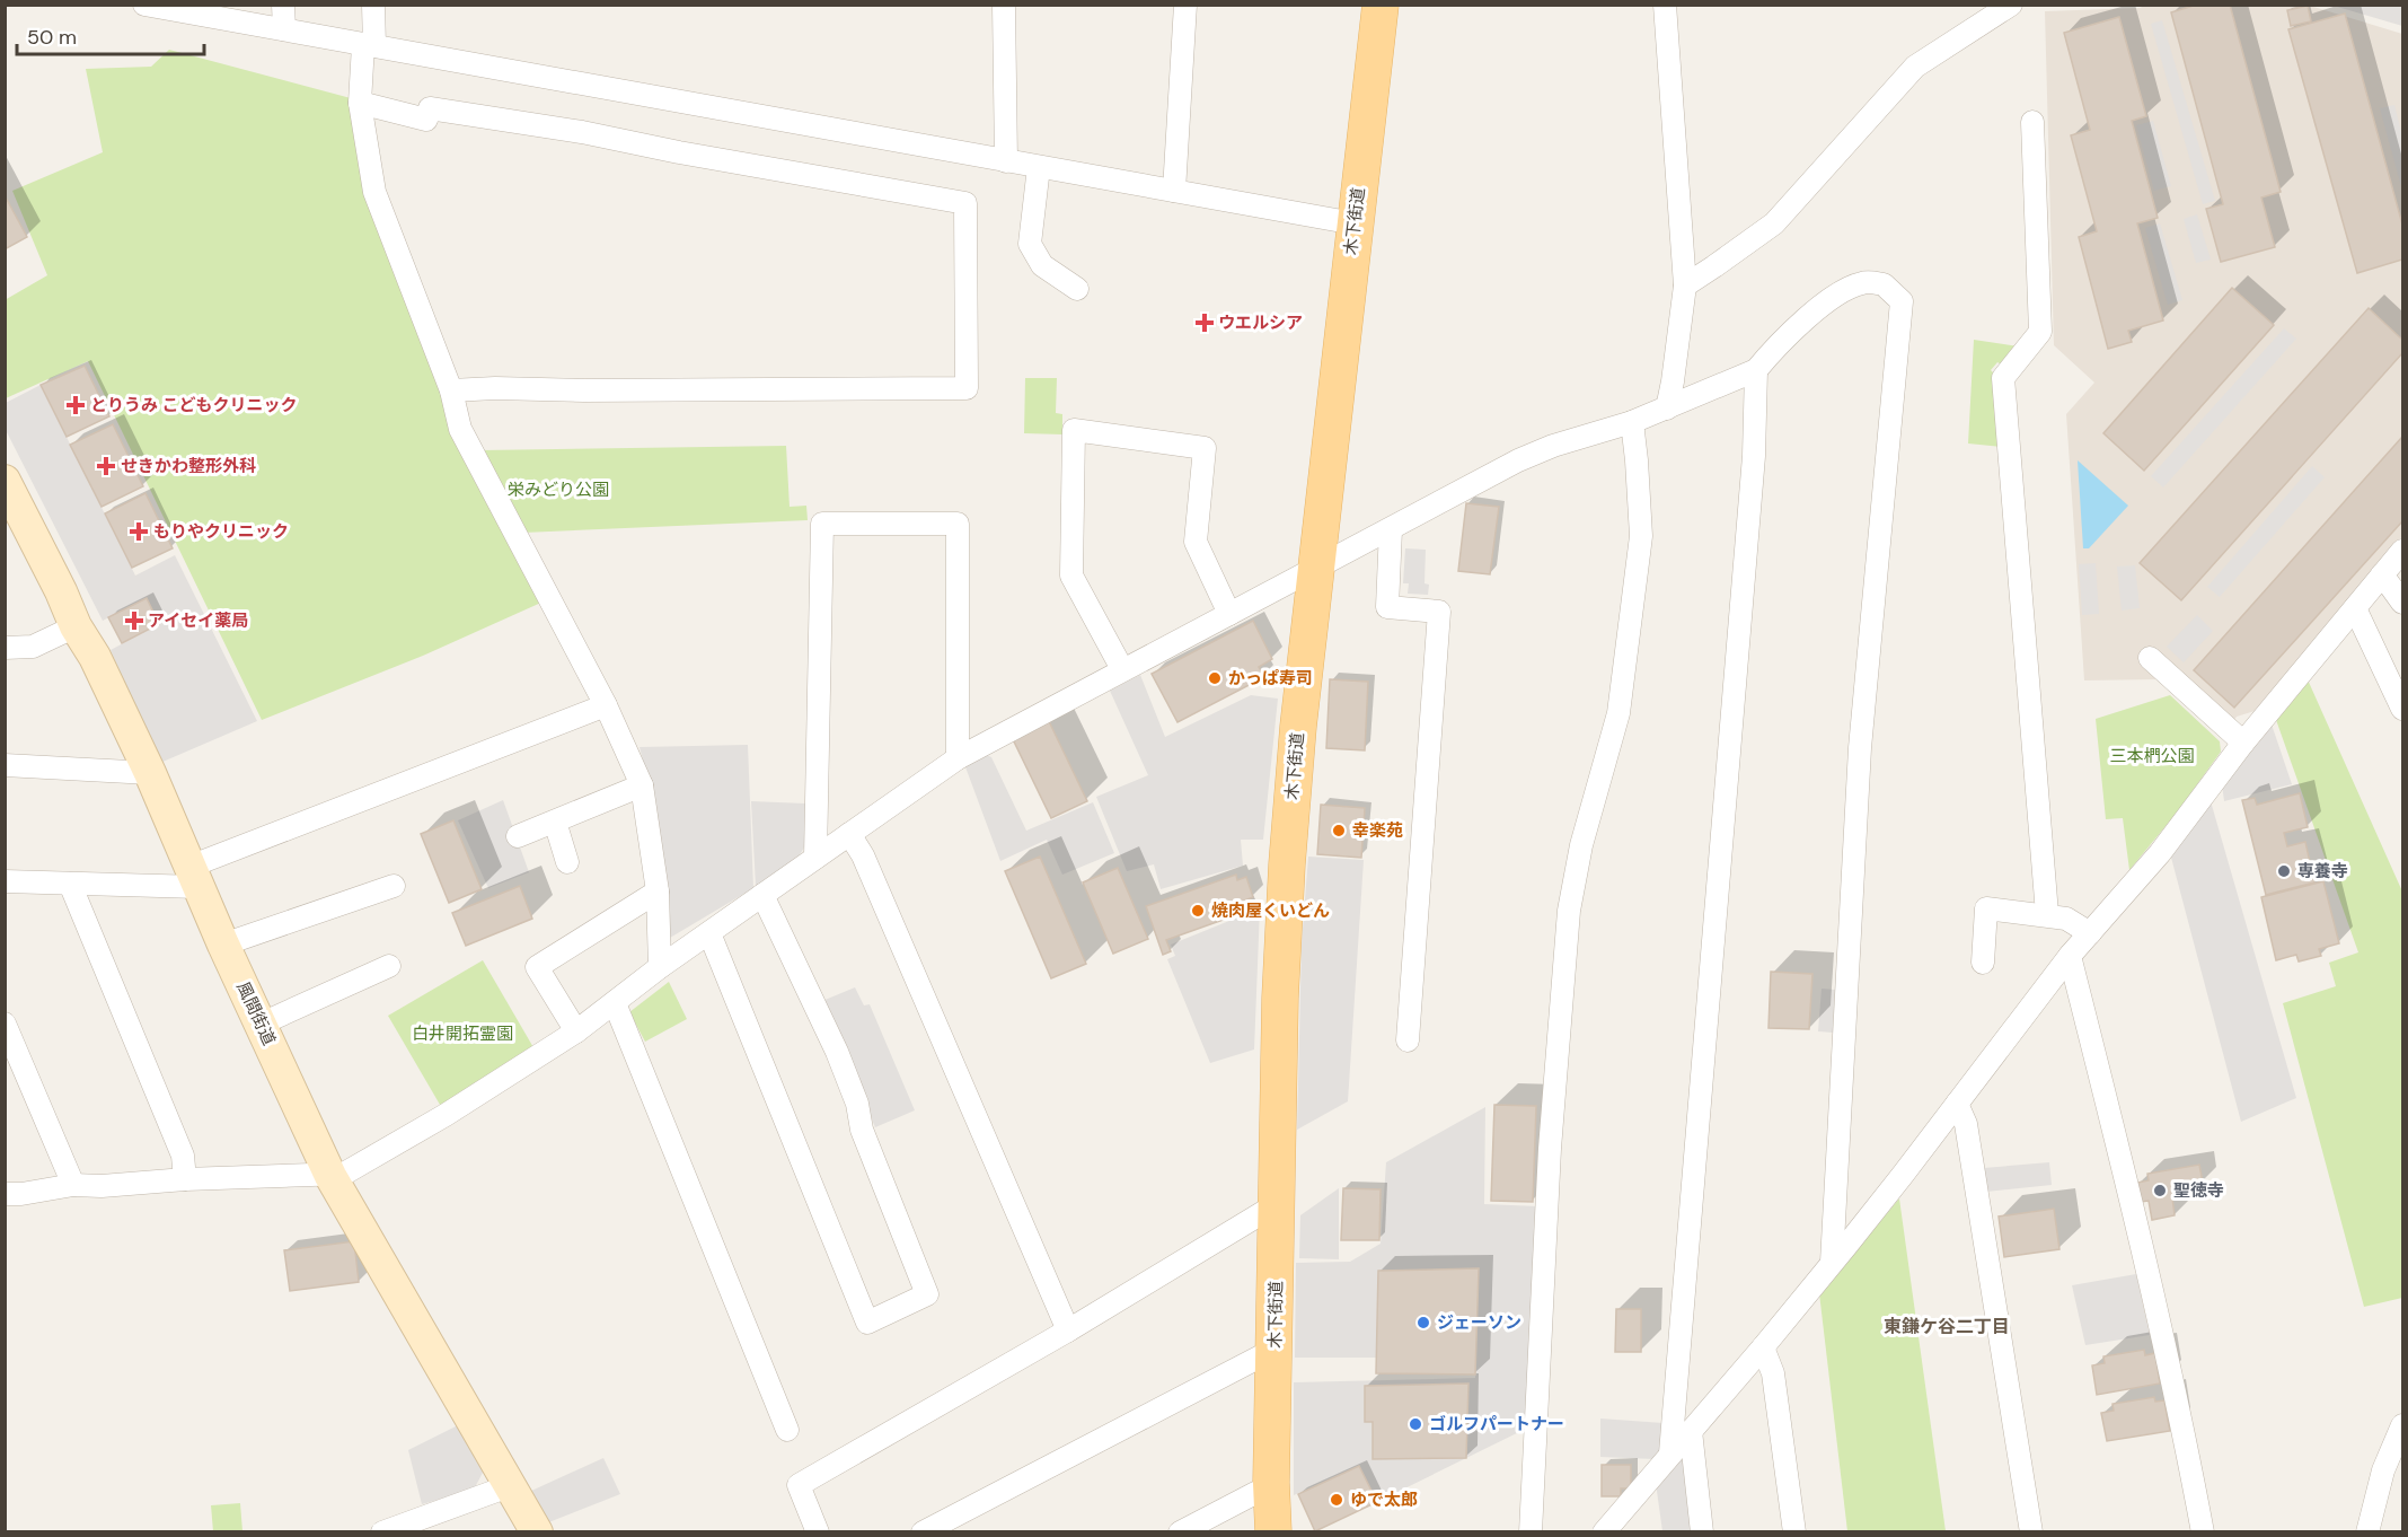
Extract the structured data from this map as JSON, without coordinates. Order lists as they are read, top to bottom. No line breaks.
{"streets":{"main road":["木下街道"],"street":["風間街道"]},"districts":["東鎌ケ谷二丁目"],"parks":["栄みどり公園","三本椚公園","白井開拓霊園"],"places":{"health":["ウエルシア","とりうみ こどもクリニック","せきかわ整形外科","もりやクリニック","アイセイ薬局"],"other":["かっぱ寿司","幸楽苑","専養寺","焼肉屋くいどん","聖徳寺","ジェーソン","ゴルフパートナー","ゆで太郎"]},"scale_bar":"50 m"}
